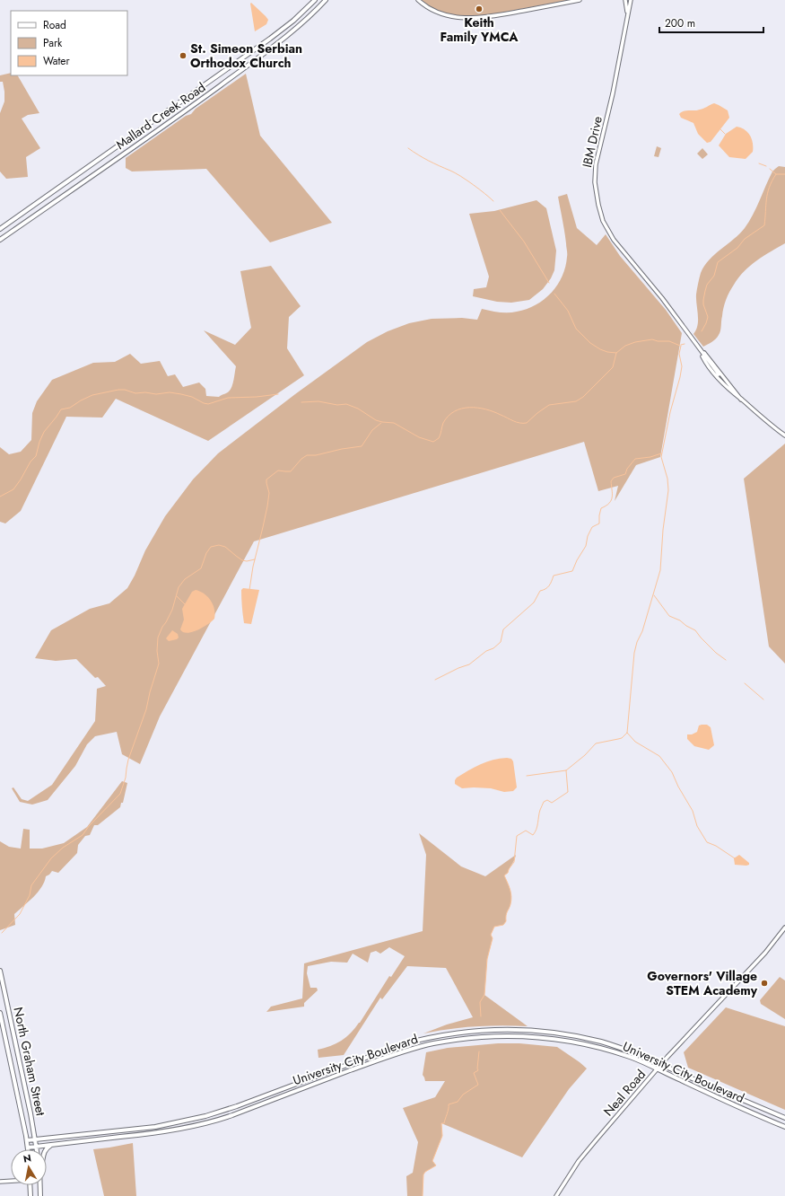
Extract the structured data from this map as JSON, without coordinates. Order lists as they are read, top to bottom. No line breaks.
{"streets":{"main road":["Mallard Creek Road","University City Boulevard","North Graham Street"],"street":["IBM Drive","Neal Road"]},"crossings":[["University City Boulevard","North Graham Street"],["University City Boulevard","Neal Road"]],"places":["Keith Family YMCA","St. Simeon Serbian Orthodox Church","Governors' Village STEM Academy"],"legend":["Road","Park","Water"],"scale_bar":"200 m","north":"top"}
